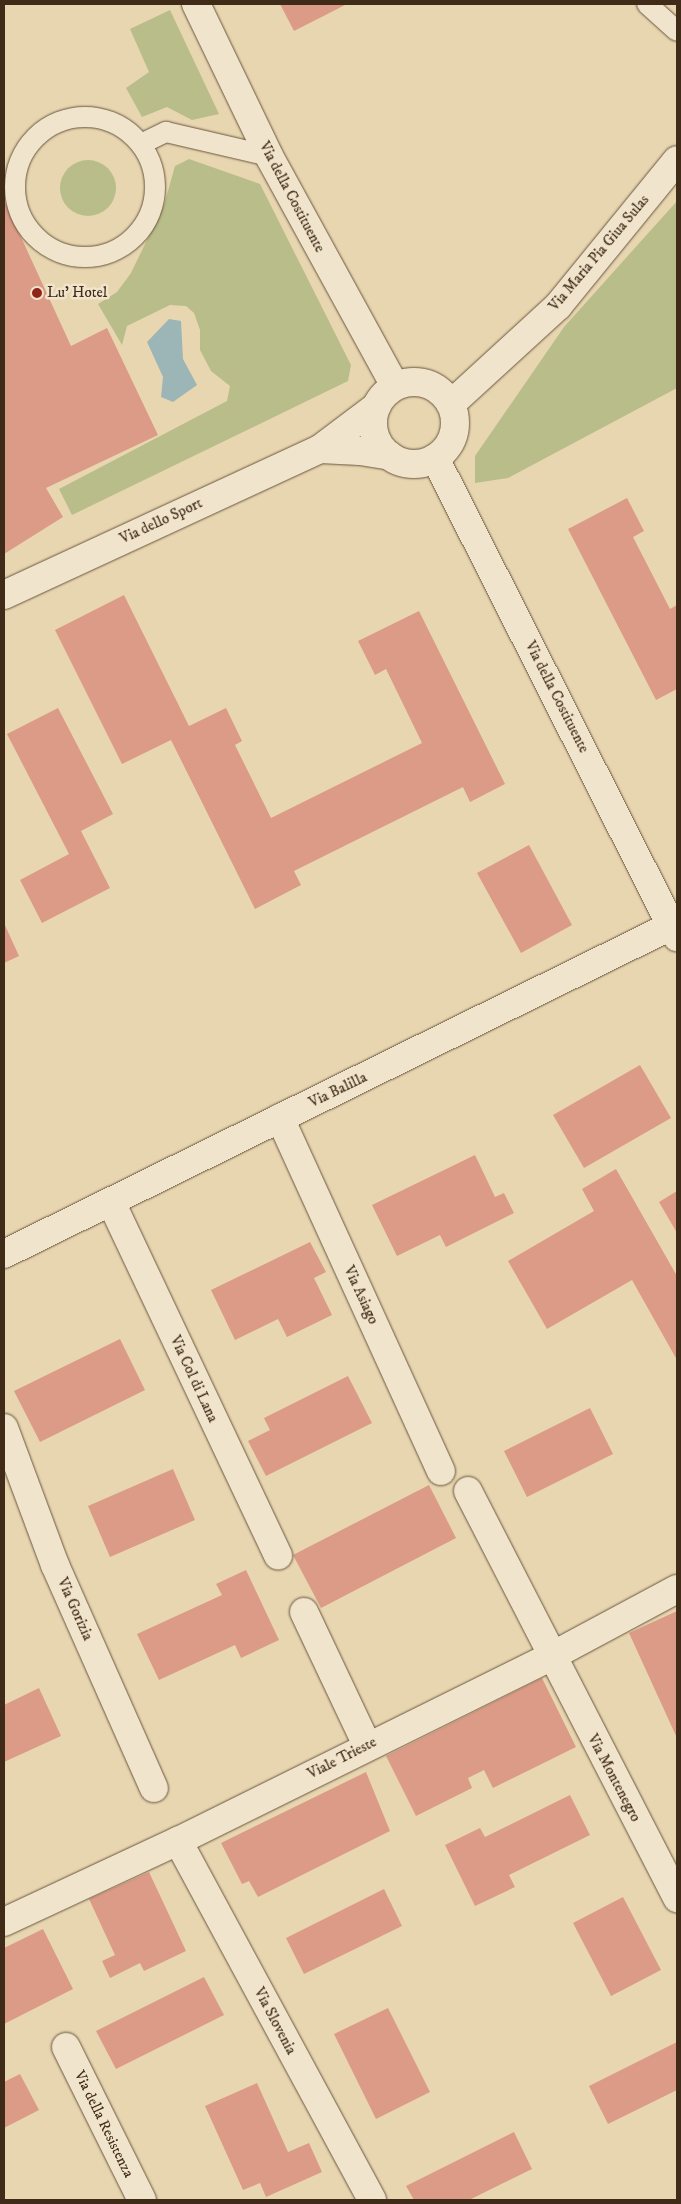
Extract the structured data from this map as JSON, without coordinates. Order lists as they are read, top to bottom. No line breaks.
{"streets":{"street":["Via della Costituente","Via Maria Pia Giua Sulas","Via dello Sport","Via Balilla","Via Asiago","Via Col di Lana","Via Gorizia","Viale Trieste","Via Montenegro","Via Slovenia","Via della Resistenza"]},"crossings":[["Via della Costituente","Via Maria Pia Giua Sulas"],["Via della Costituente","Via dello Sport"],["Via della Costituente","Via Balilla"],["Via Maria Pia Giua Sulas","Via dello Sport"],["Via Balilla","Via Asiago"],["Via Balilla","Via Col di Lana"],["Viale Trieste","Via Montenegro"],["Viale Trieste","Via Slovenia"]],"places":["Lu' Hotel"]}
